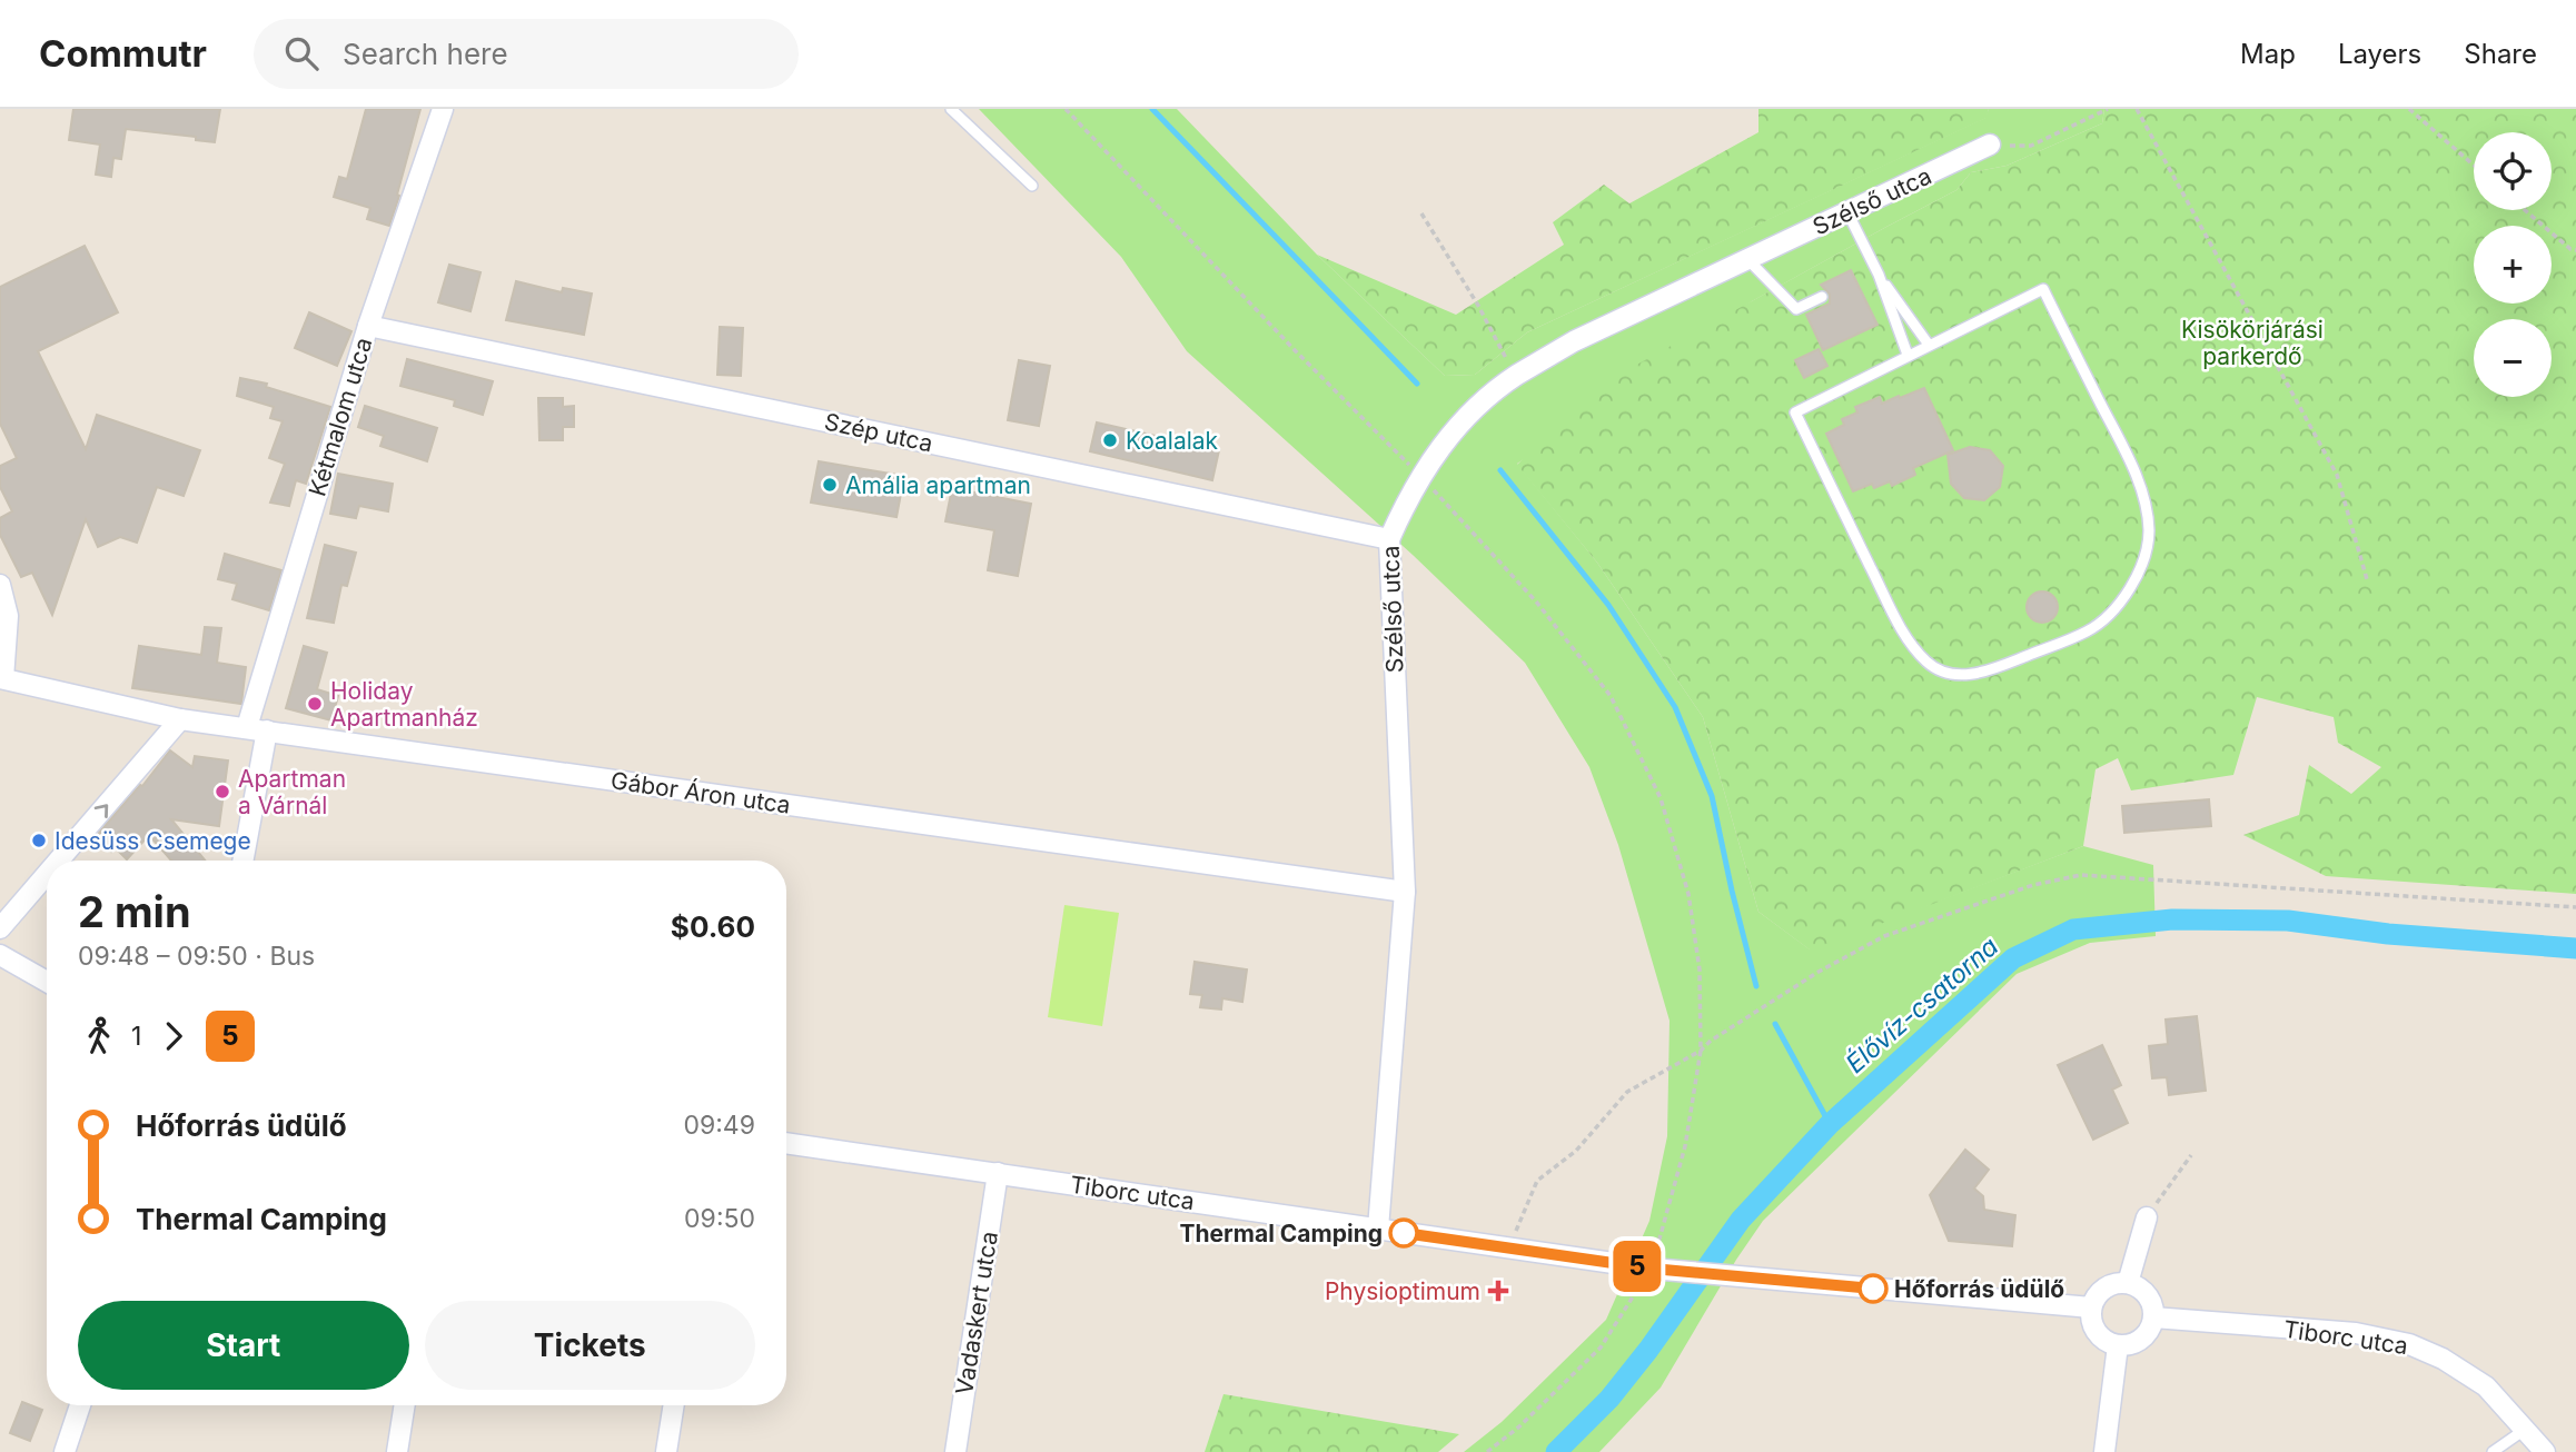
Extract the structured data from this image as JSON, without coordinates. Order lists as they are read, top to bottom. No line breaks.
{"streets":{"street":["Szélső utca","Kétmalom utca","Szép utca","Gábor Áron utca","Tiborc utca","Vadaskert utca"]},"crossings":[["Szélső utca","Szép utca"],["Szélső utca","Gábor Áron utca"],["Szélső utca","Tiborc utca"],["Kétmalom utca","Szép utca"],["Kétmalom utca","Gábor Áron utca"],["Tiborc utca","Vadaskert utca"]],"water":["Élővíz-csatorna"],"parks":["Kisökörjárási parkerdő"],"places":{"other":["Koalalak","Amália apartman","Holiday Apartmanház","Apartman a Várnál","Idesüss Csemege","Thermal Camping","Hőforrás üdülő"],"health":["Physioptimum"]},"lines":["bus line 5"],"page":{"header":"Commutr","search":"Search here","nav":["Map","Layers","Share"],"on_map":"5","map_buttons":["+","−"],"heading":["2 min","09:48 – 09:50 · Bus","$0.60"],"legs":["1","5"],"list":[{"name":"Hőforrás üdülő","value":"09:49"},{"name":"Thermal Camping","value":"09:50"}],"buttons":["Start","Tickets"]}}
